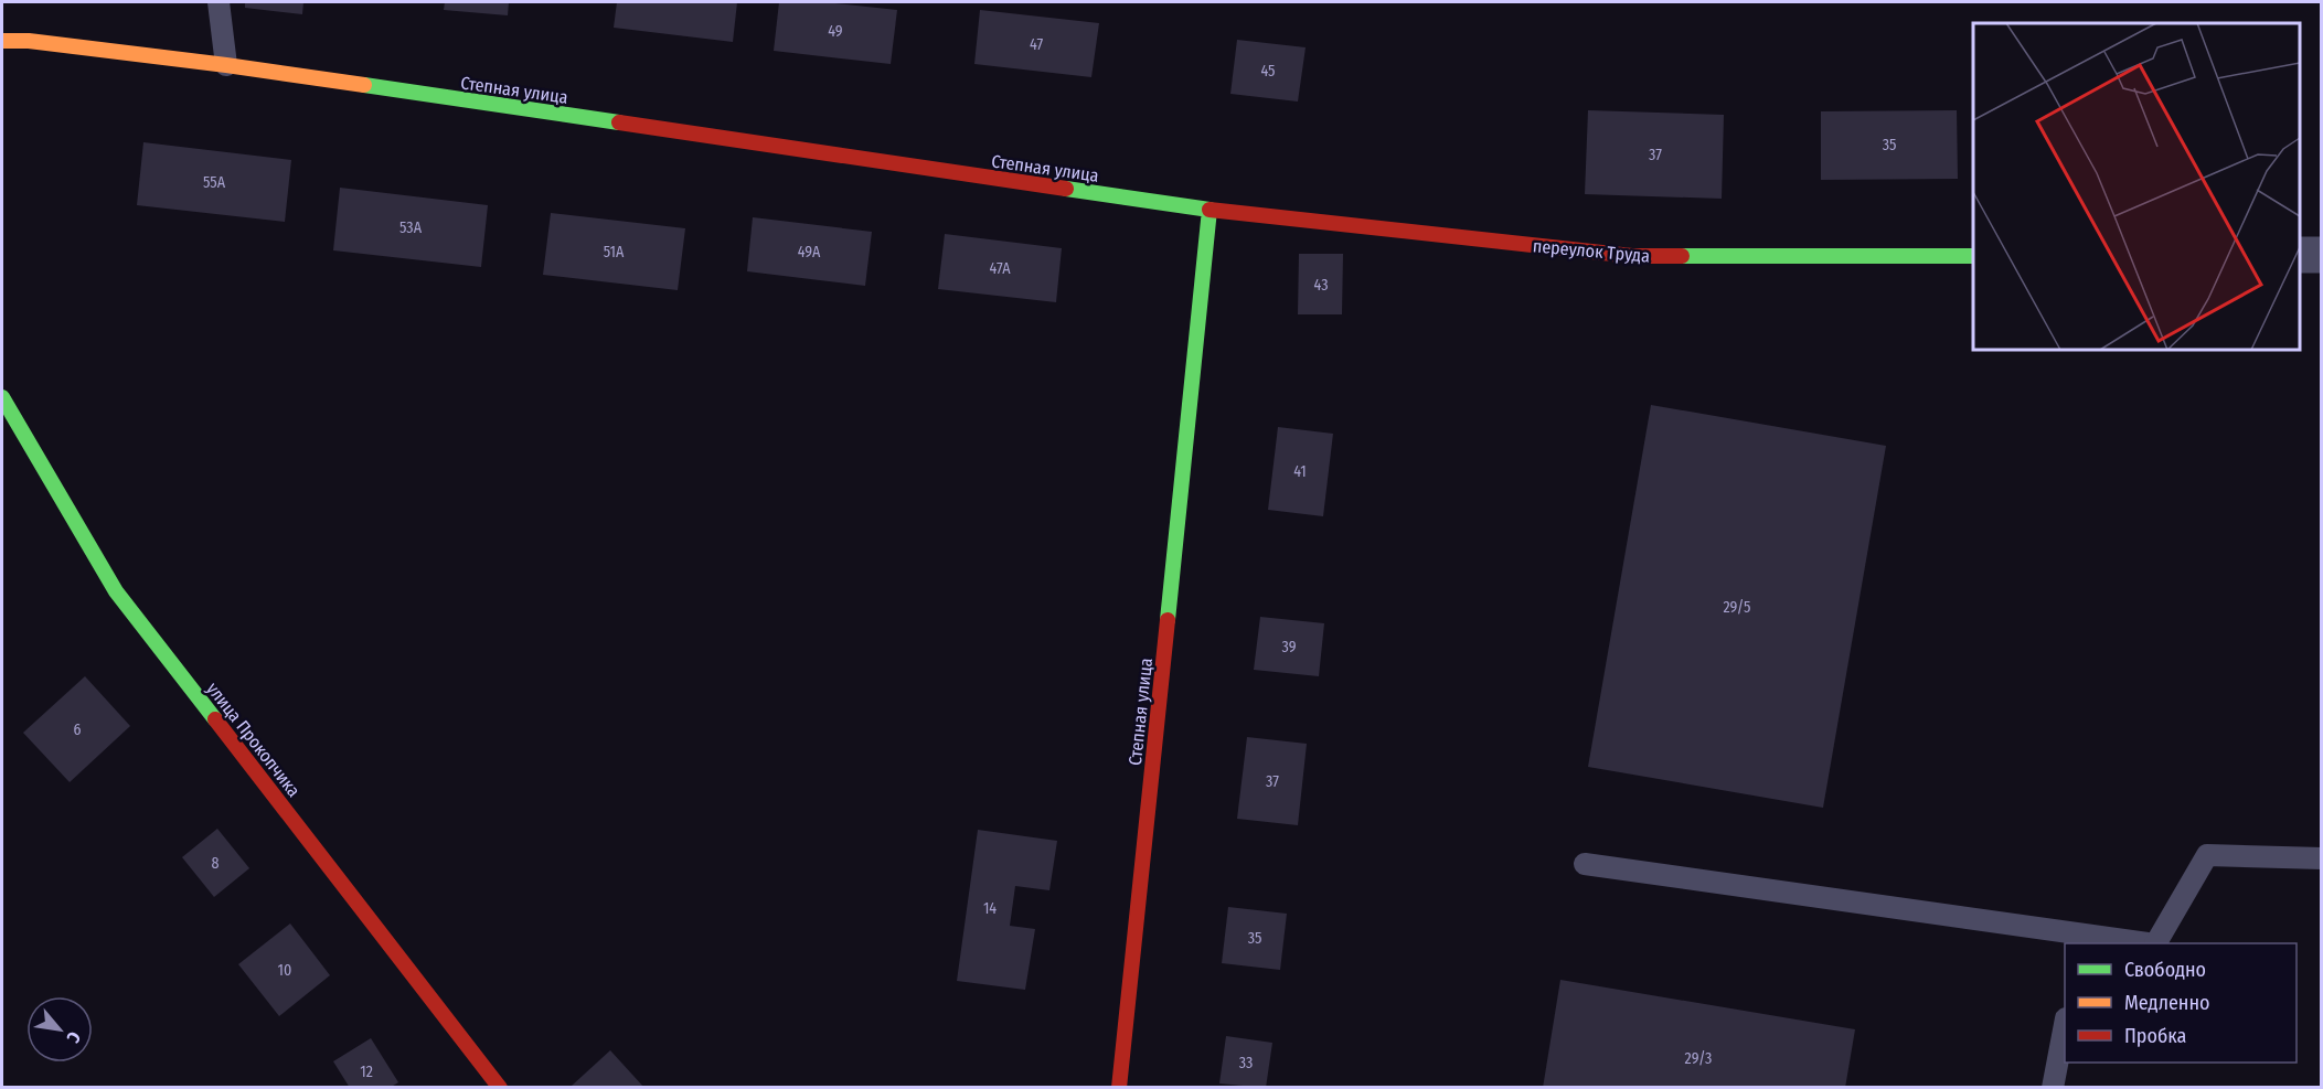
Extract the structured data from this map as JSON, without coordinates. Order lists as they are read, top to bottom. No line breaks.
{"streets":{"street":["Степная улица","переулок Труда","улица Прокопчика"]},"crossings":[["Степная улица","переулок Труда"]],"house_numbers":["49","47","45","35","37","55А","53А","51А","49А","47А","43","41","29/5","39","6","37","8","14","35","10","29/3","33","12"],"legend":["Свободно","Медленно","Пробка"],"north":"bottom right"}
